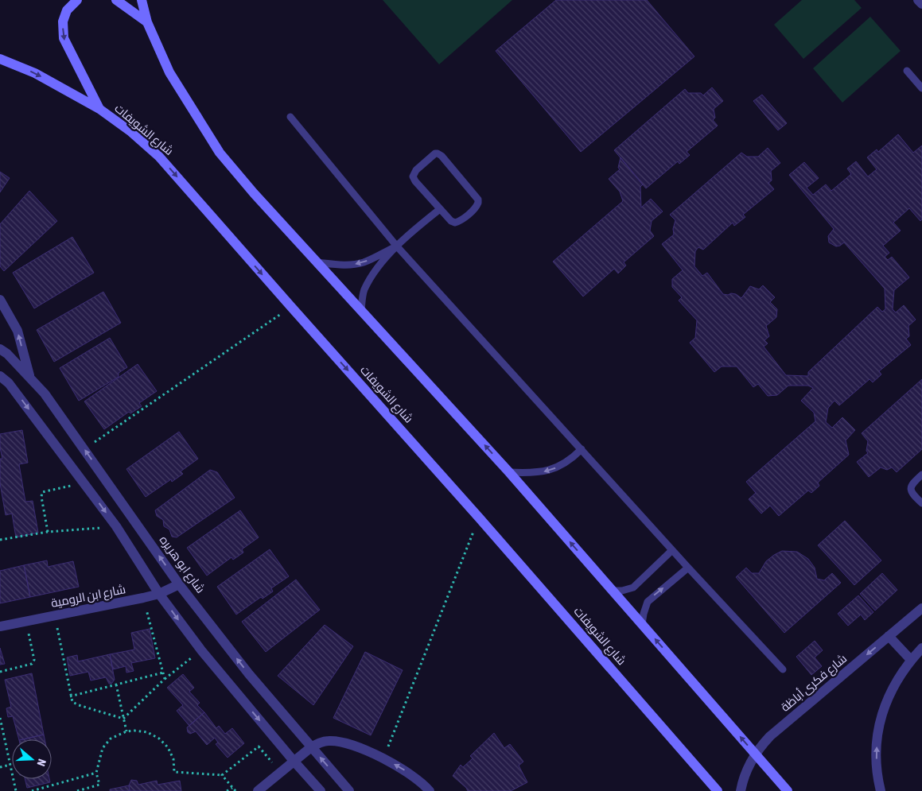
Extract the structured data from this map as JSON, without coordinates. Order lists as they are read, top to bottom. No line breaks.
{"streets":{"main road":["شارع الشويفات"],"street":["شارع ابو هريره","شارع ابن الرومية","شارع فكرى أباظة"]},"crossings":[["شارع ابو هريره","شارع ابن الرومية"]],"one_way":["شارع فكرى أباظة"],"north":"right"}
